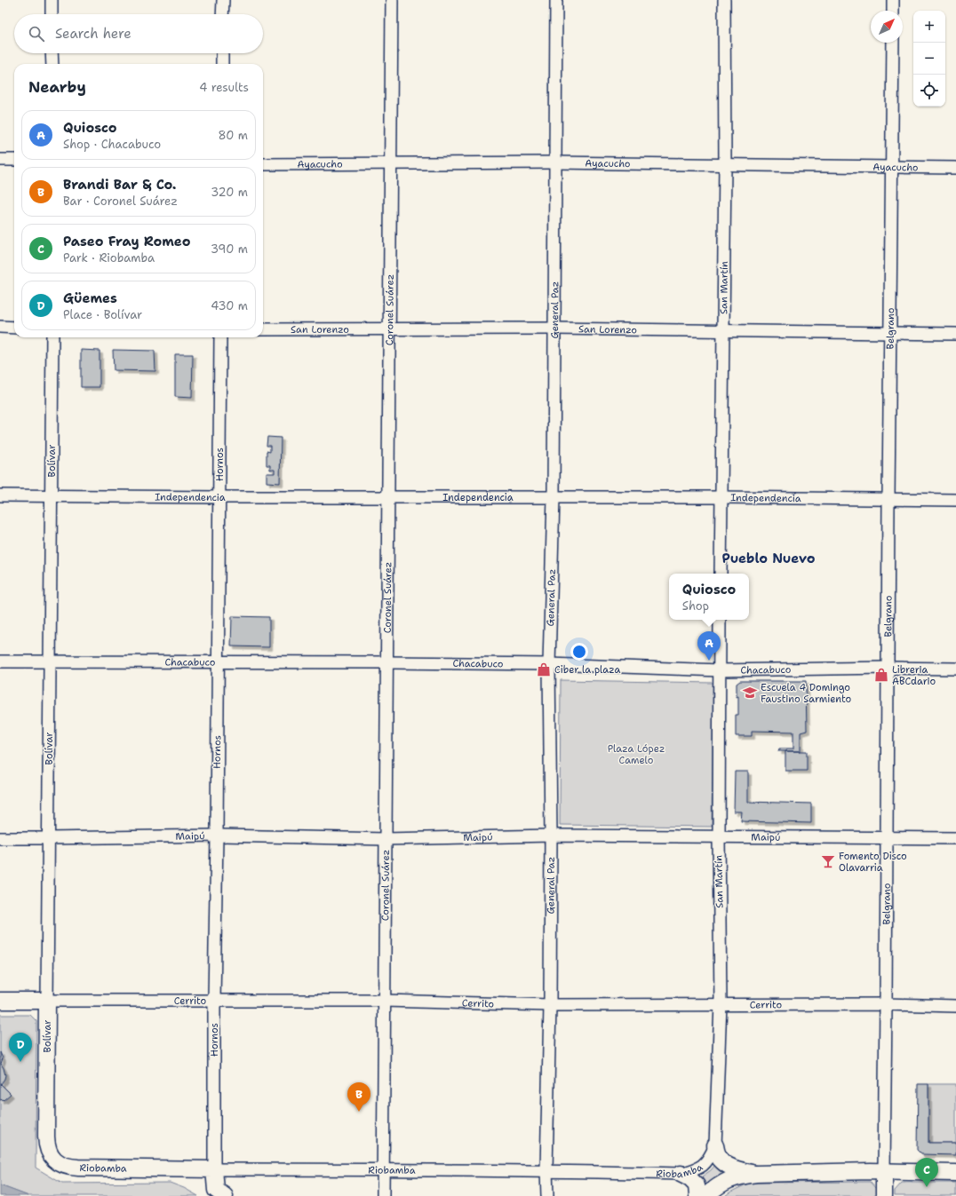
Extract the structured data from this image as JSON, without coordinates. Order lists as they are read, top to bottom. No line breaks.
{"streets":{"street":["Ayacucho","San Martín","Coronel Suárez","General Paz","San Lorenzo","Belgrano","Bolívar","Hornos","Independencia","Chacabuco","Maipú","Cerrito","Riobamba"]},"crossings":[["Ayacucho","San Martín"],["Ayacucho","Coronel Suárez"],["Ayacucho","General Paz"],["Ayacucho","Belgrano"],["San Martín","San Lorenzo"],["San Martín","Independencia"],["San Martín","Chacabuco"],["San Martín","Maipú"],["San Martín","Cerrito"],["San Martín","Riobamba"],["Coronel Suárez","San Lorenzo"],["Coronel Suárez","Independencia"],["Coronel Suárez","Chacabuco"],["Coronel Suárez","Maipú"],["Coronel Suárez","Cerrito"],["Coronel Suárez","Riobamba"],["General Paz","San Lorenzo"],["General Paz","Independencia"],["General Paz","Chacabuco"],["General Paz","Maipú"],["General Paz","Cerrito"],["General Paz","Riobamba"],["San Lorenzo","Belgrano"],["Belgrano","Independencia"],["Belgrano","Chacabuco"],["Belgrano","Maipú"],["Belgrano","Cerrito"],["Bolívar","Independencia"],["Bolívar","Chacabuco"],["Bolívar","Maipú"],["Bolívar","Cerrito"],["Bolívar","Riobamba"],["Hornos","Independencia"],["Hornos","Chacabuco"],["Hornos","Maipú"],["Hornos","Cerrito"],["Hornos","Riobamba"]],"districts":["Pueblo Nuevo"],"parks":["Plaza López Camelo"],"places":{"shop":["Ciber la plaza","Libreria ABCdario"],"school or university":["Escuela 4 Domingo Faustino Sarmiento"],"bar":["Fomento Disco Olavarria"]},"north":"top right","page":{"map_buttons":["+","−"],"search":"Search here","heading":["Nearby","4 results"],"list":[{"mark":"A","name":"Quiosco","note":"Shop · Chacabuco","value":"80 m"},{"mark":"B","name":"Brandi Bar & Co.","note":"Bar · Coronel Suárez","value":"320 m"},{"mark":"C","name":"Paseo Fray Romeo","note":"Park · Riobamba","value":"390 m"},{"mark":"D","name":"Güemes","note":"Place · Bolívar","value":"430 m"}],"popup":["Quiosco","Shop"],"pins":["A","D","B","C"]}}
